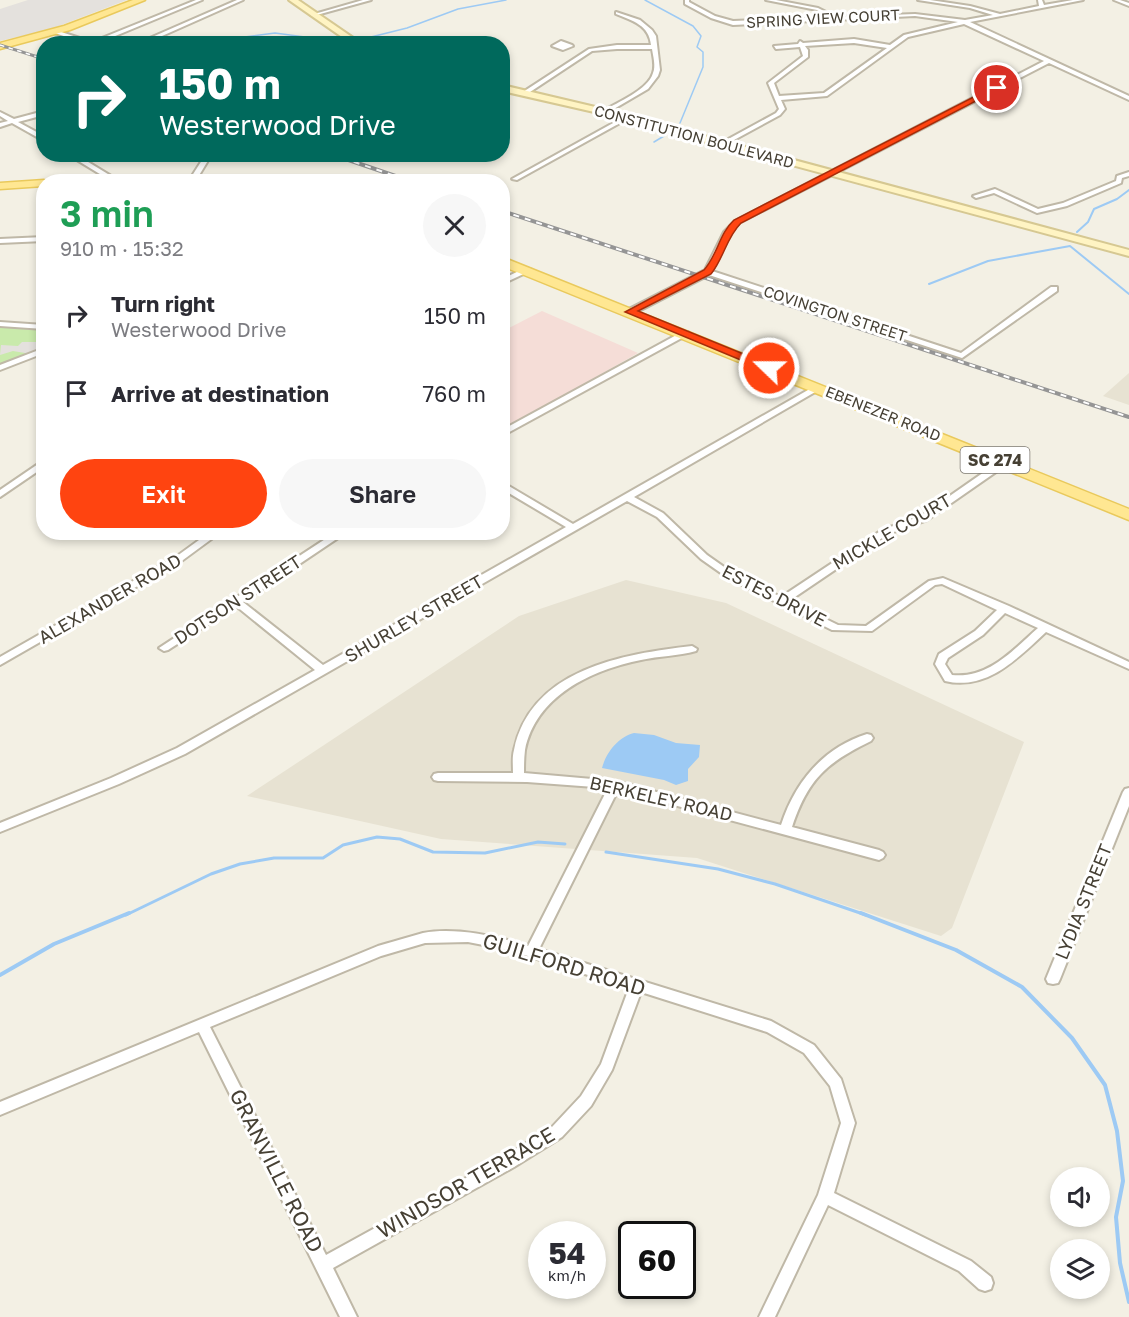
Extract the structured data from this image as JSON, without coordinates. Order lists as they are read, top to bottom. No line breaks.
{"streets":{"main road":["EBENEZER ROAD","SC 274"],"street":["SPRING VIEW COURT","CONSTITUTION BOULEVARD","COVINGTON STREET","MICKLE COURT","ESTES DRIVE","ALEXANDER ROAD","DOTSON STREET","SHURLEY STREET","BERKELEY ROAD","LYDIA STREET","GUILFORD ROAD","GRANVILLE ROAD","WINDSOR TERRACE"]},"crossings":[["EBENEZER ROAD","MICKLE COURT"],["EBENEZER ROAD","SHURLEY STREET"],["MICKLE COURT","ESTES DRIVE"],["ESTES DRIVE","SHURLEY STREET"],["GUILFORD ROAD","GRANVILLE ROAD"],["GUILFORD ROAD","WINDSOR TERRACE"],["GRANVILLE ROAD","WINDSOR TERRACE"]],"page":{"turn":["150 m","Westerwood Drive"],"heading":["3 min","910 m · 15:32"],"list":[{"name":"Turn right","note":"Westerwood Drive","value":"150 m"},{"name":"Arrive at destination","value":"760 m"}],"buttons":["Exit","Share"],"speed":"54 km/h","limit":"60"}}
